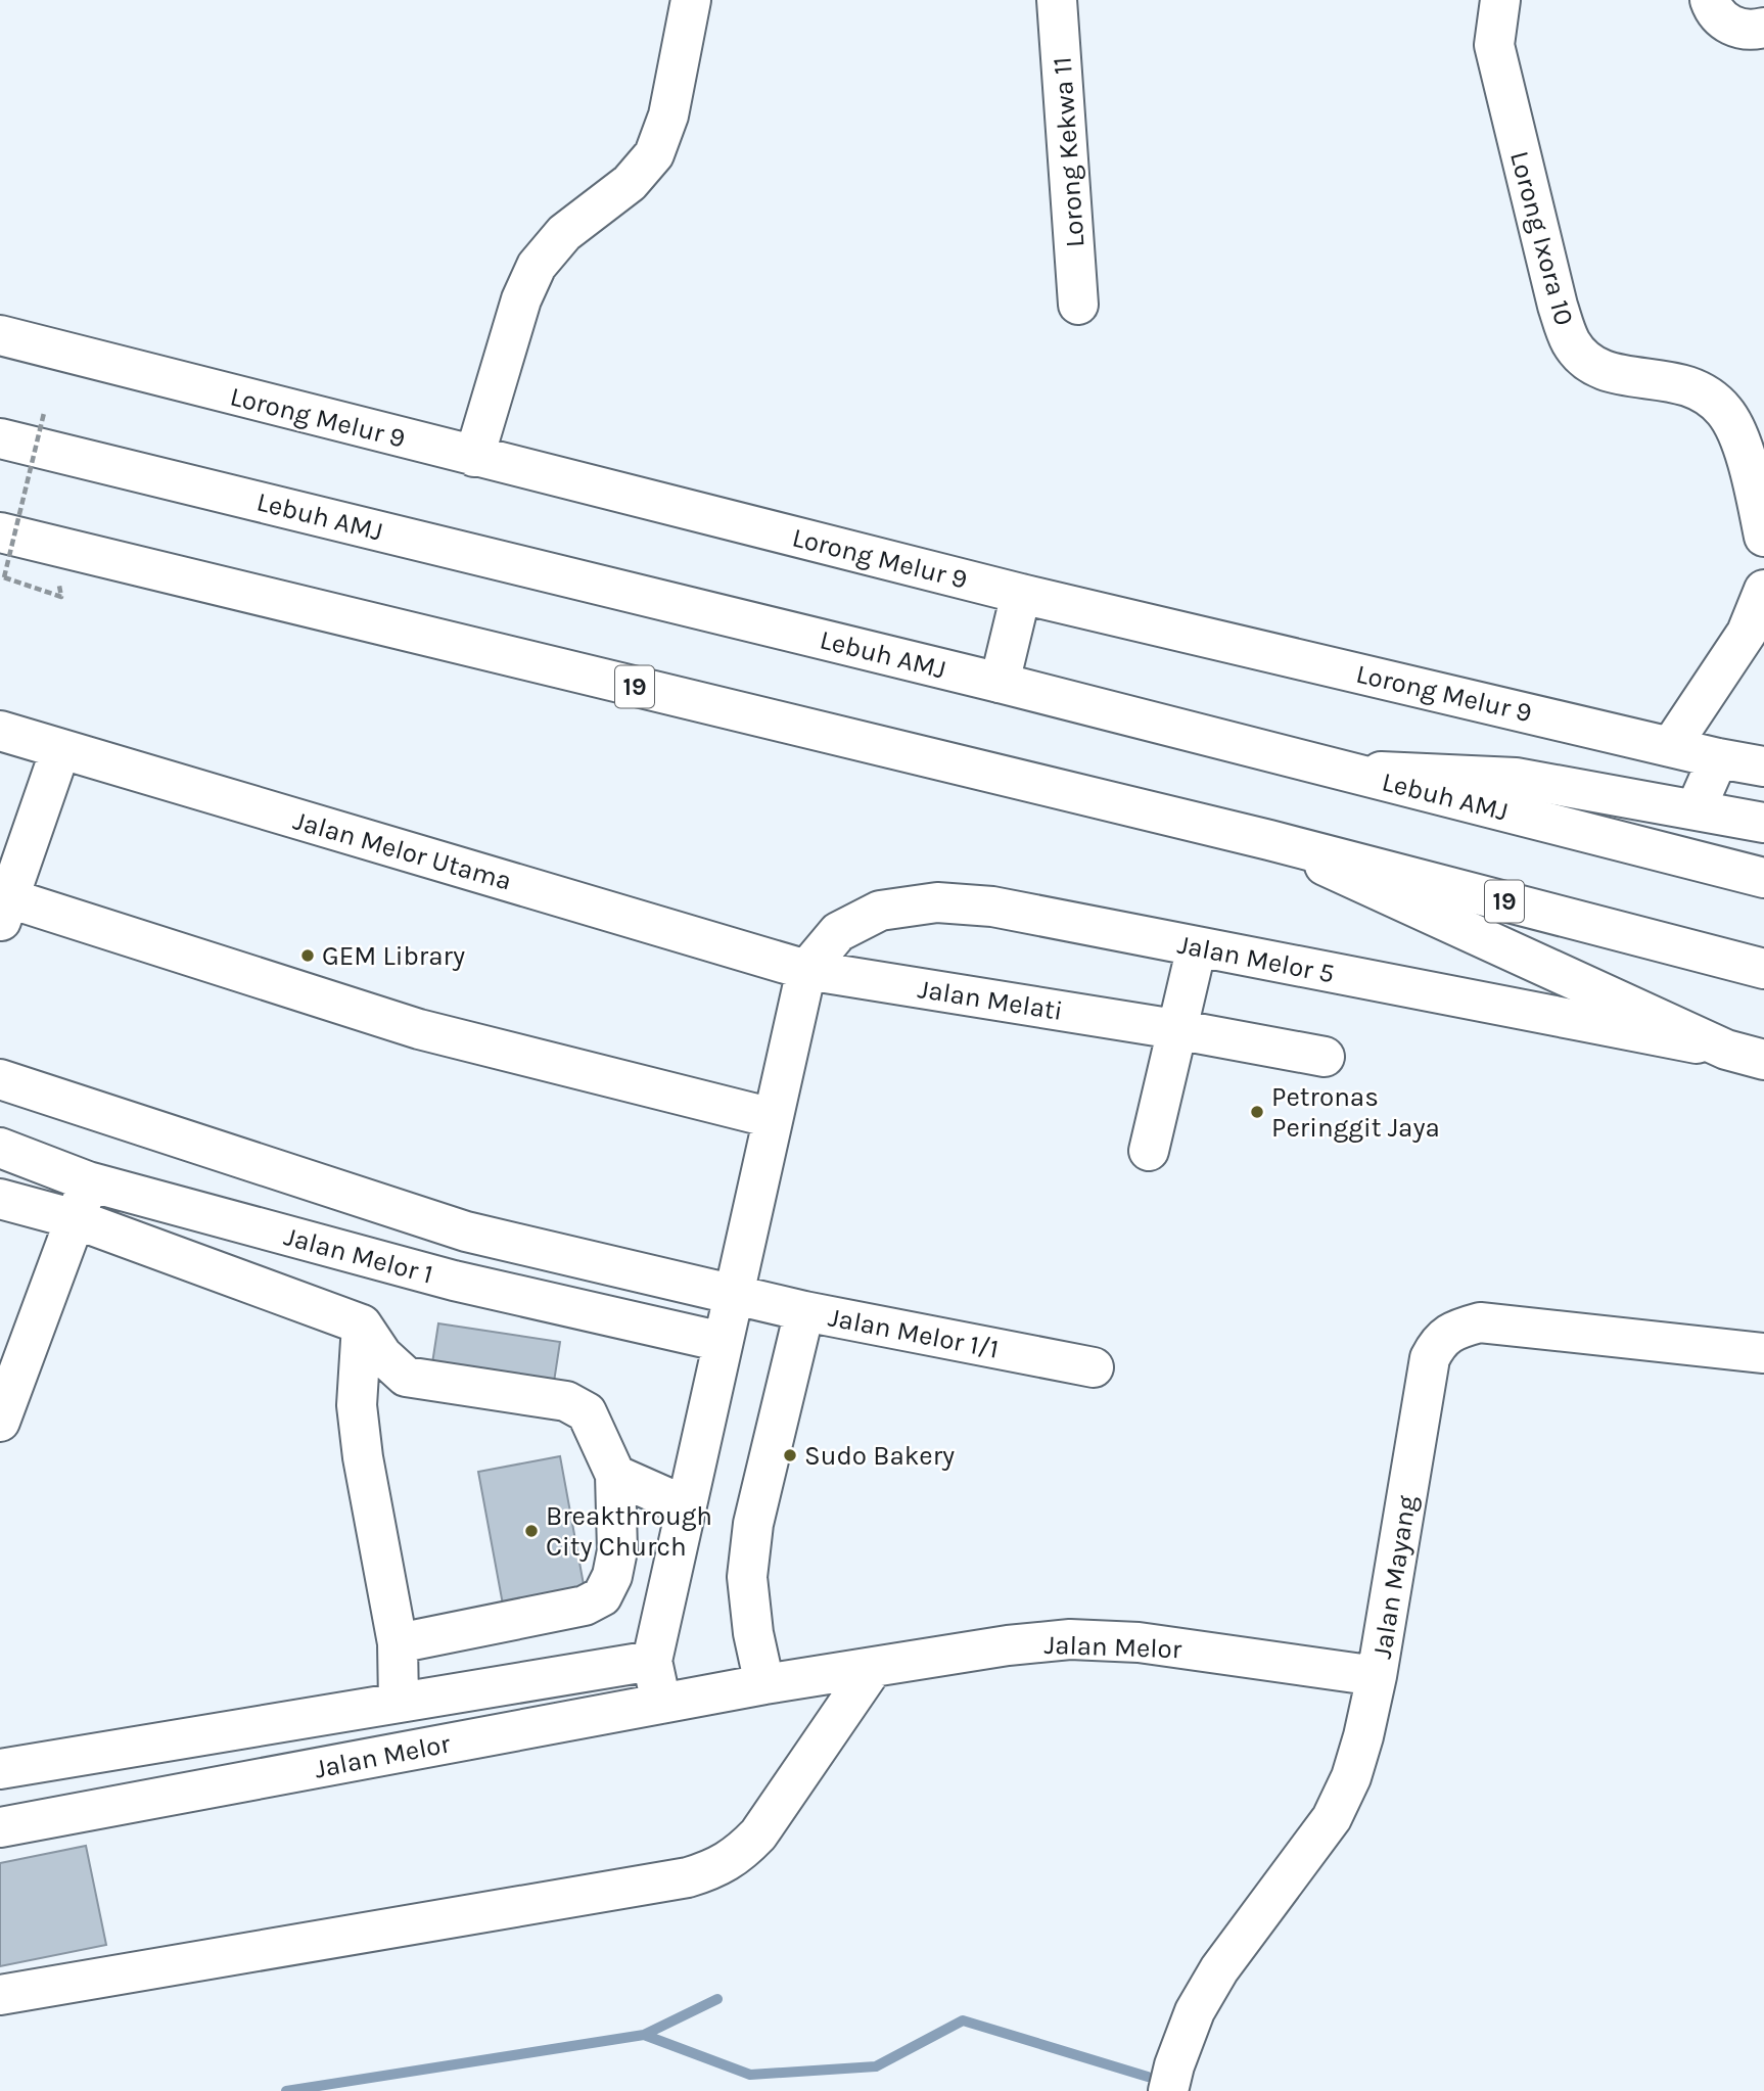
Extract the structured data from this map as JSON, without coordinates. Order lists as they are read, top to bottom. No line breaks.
{"streets":{"main road":["Lorong Kekwa 11","Lorong Ixora 10","Lorong Melur 9","Lebuh AMJ","19","Jalan Melor Utama","Jalan Melor 5","Jalan Melati","Jalan Melor 1","Jalan Melor 1/1","Jalan Mayang","Jalan Melor"]},"crossings":[["Jalan Melor Utama","Jalan Melor 5"],["Jalan Melor Utama","Jalan Melati"],["Jalan Melor 5","Jalan Melati"],["Jalan Mayang","Jalan Melor"]],"places":["GEM Library","Petronas Peringgit Jaya","Sudo Bakery","Breakthrough City Church"]}
